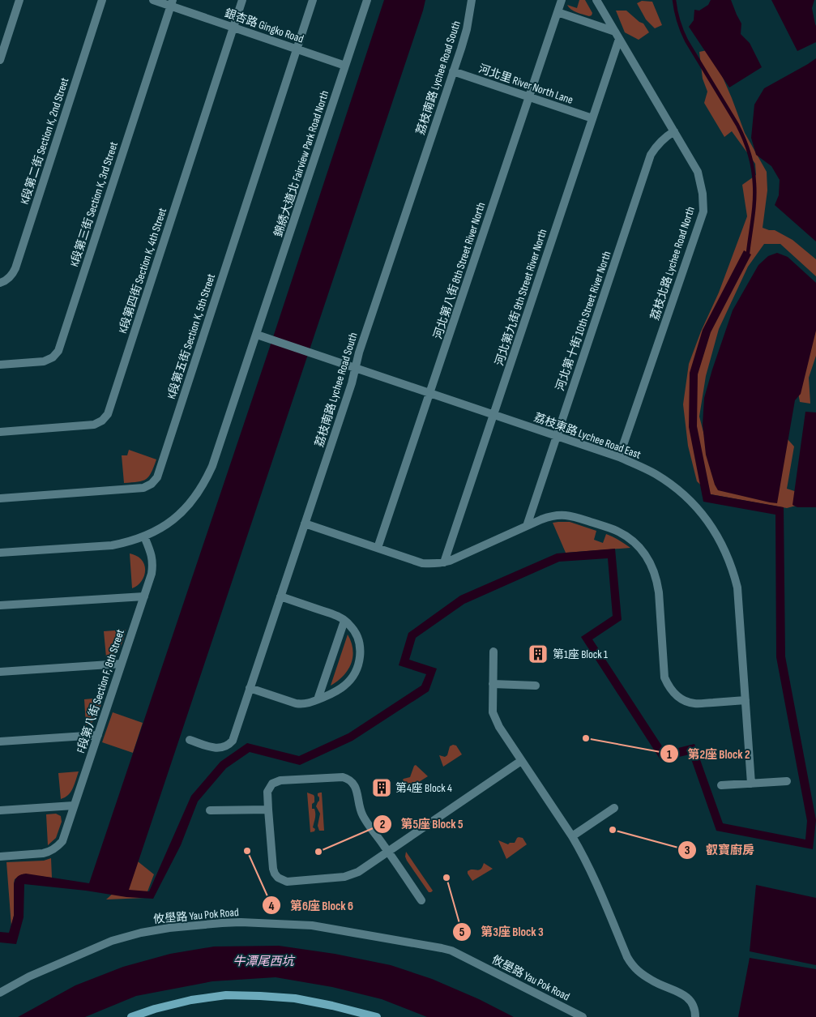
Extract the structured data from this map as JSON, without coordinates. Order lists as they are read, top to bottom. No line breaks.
{"streets":{"street":["銀杏路 Gingko Road","荔枝南路 Lychee Road South","河北里 River North Lane","K段第二街 Section K, 2nd Street","錦綉大道北 Fairview Park Road North","K段第三街 Section K, 3rd Street","荔枝北路 Lychee Road North","K段第四街 Section K, 4th Street","河北第八街 8th Street River North","河北第九街 9th Street River North","河北第十街 10th Street River North","K段第五街 Section K, 5th Street","荔枝東路 Lychee Road East","F段第八街 Section F, 8th Street","攸壆路 Yau Pok Road"]},"crossings":[["銀杏路 Gingko Road","錦綉大道北 Fairview Park Road North"],["銀杏路 Gingko Road","K段第三街 Section K, 3rd Street"],["銀杏路 Gingko Road","K段第四街 Section K, 4th Street"],["銀杏路 Gingko Road","K段第五街 Section K, 5th Street"],["荔枝南路 Lychee Road South","河北里 River North Lane"],["荔枝南路 Lychee Road South","荔枝東路 Lychee Road East"],["河北里 River North Lane","河北第八街 8th Street River North"],["河北里 River North Lane","河北第九街 9th Street River North"],["錦綉大道北 Fairview Park Road North","荔枝東路 Lychee Road East"],["錦綉大道北 Fairview Park Road North","F段第八街 Section F, 8th Street"],["荔枝北路 Lychee Road North","河北第九街 9th Street River North"],["荔枝北路 Lychee Road North","河北第十街 10th Street River North"],["荔枝北路 Lychee Road North","荔枝東路 Lychee Road East"],["河北第八街 8th Street River North","荔枝東路 Lychee Road East"],["河北第九街 9th Street River North","荔枝東路 Lychee Road East"],["河北第十街 10th Street River North","荔枝東路 Lychee Road East"]],"water":["牛潭尾西坑"],"places":{"building":["第1座 Block 1","第4座 Block 4"],"other":["第2座 Block 2","叡寶廚房","第6座 Block 6","第5座 Block 5","第3座 Block 3"]}}
